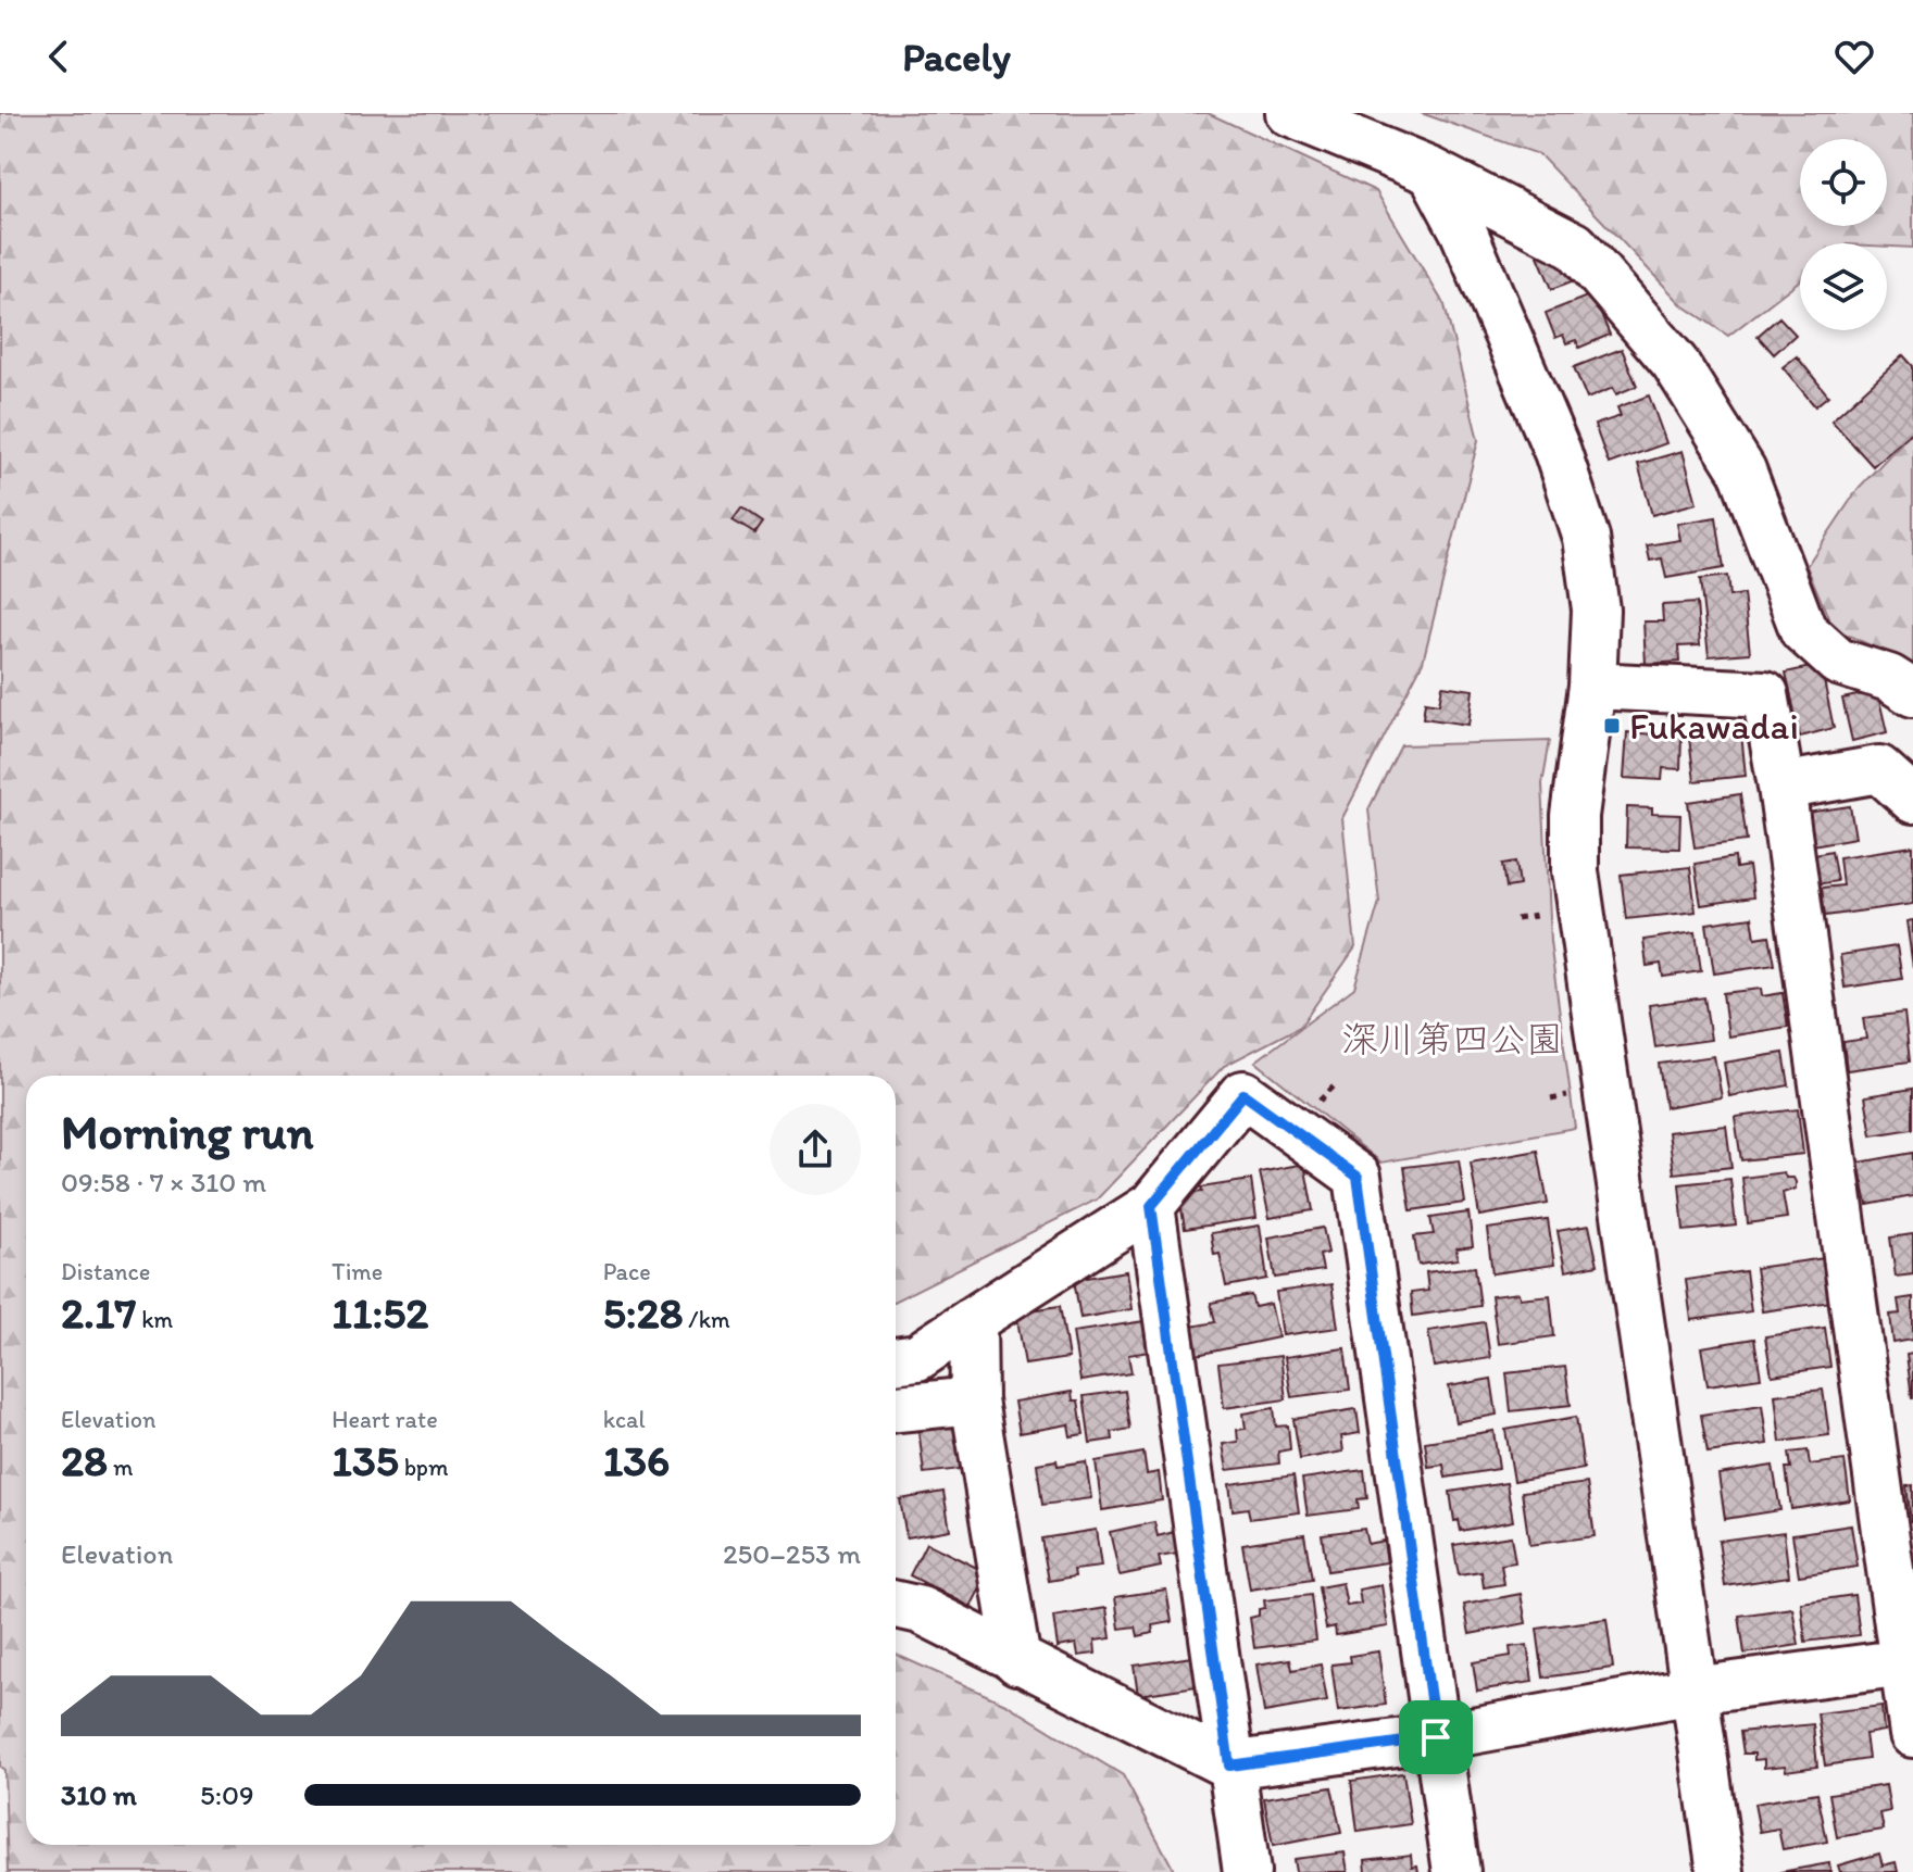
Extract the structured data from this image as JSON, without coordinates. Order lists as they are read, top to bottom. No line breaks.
{"parks":["深川第四公園"],"places":{"transit":["Fukawadai"]},"page":{"header":"Pacely","heading":["Morning run","09:58 · 7 × 310 m"],"stats":[["Distance","2.17 km"],["Time","11:52"],["Pace","5:28 /km"],["Elevation","28 m"],["Heart rate","135 bpm"],["kcal","136"]],"chart":["Elevation","250–253 m"],"list":[{"name":"310 m","note":"5:09"}]}}
